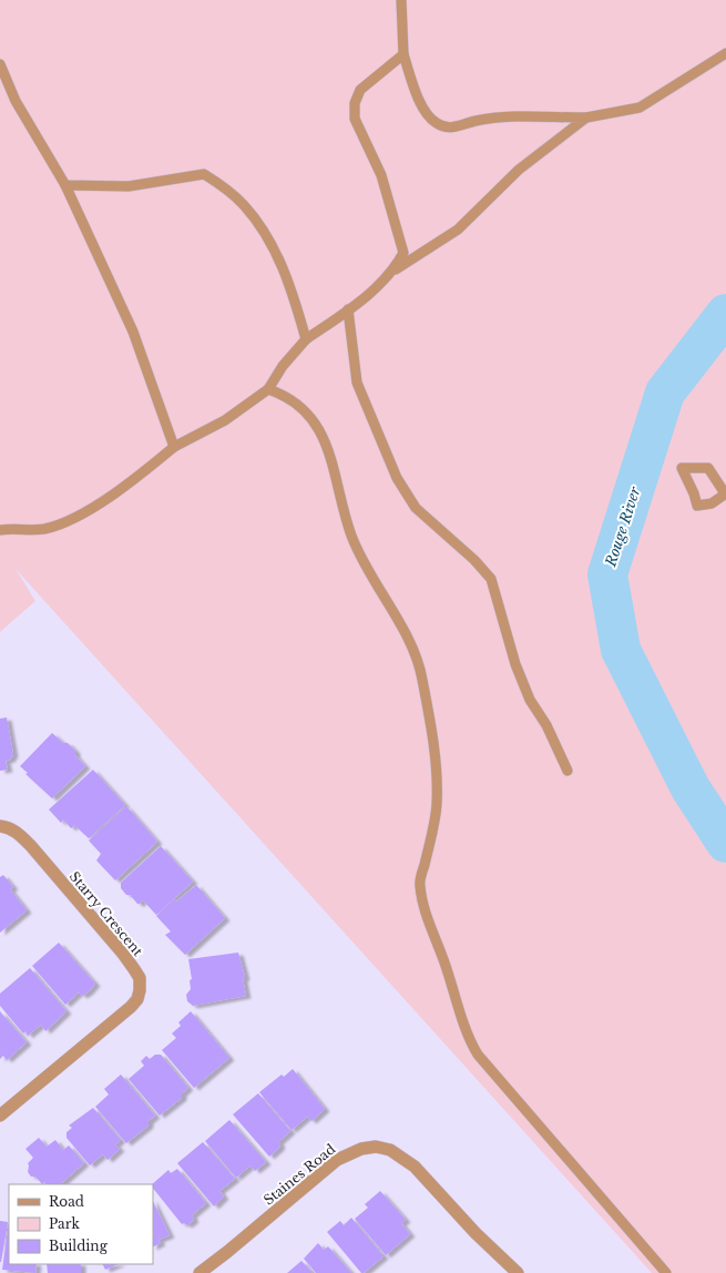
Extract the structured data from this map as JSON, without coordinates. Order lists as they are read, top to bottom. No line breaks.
{"streets":{"street":["Starry Crescent","Staines Road"]},"water":["Rouge River"],"legend":["Road","Park","Building"]}
